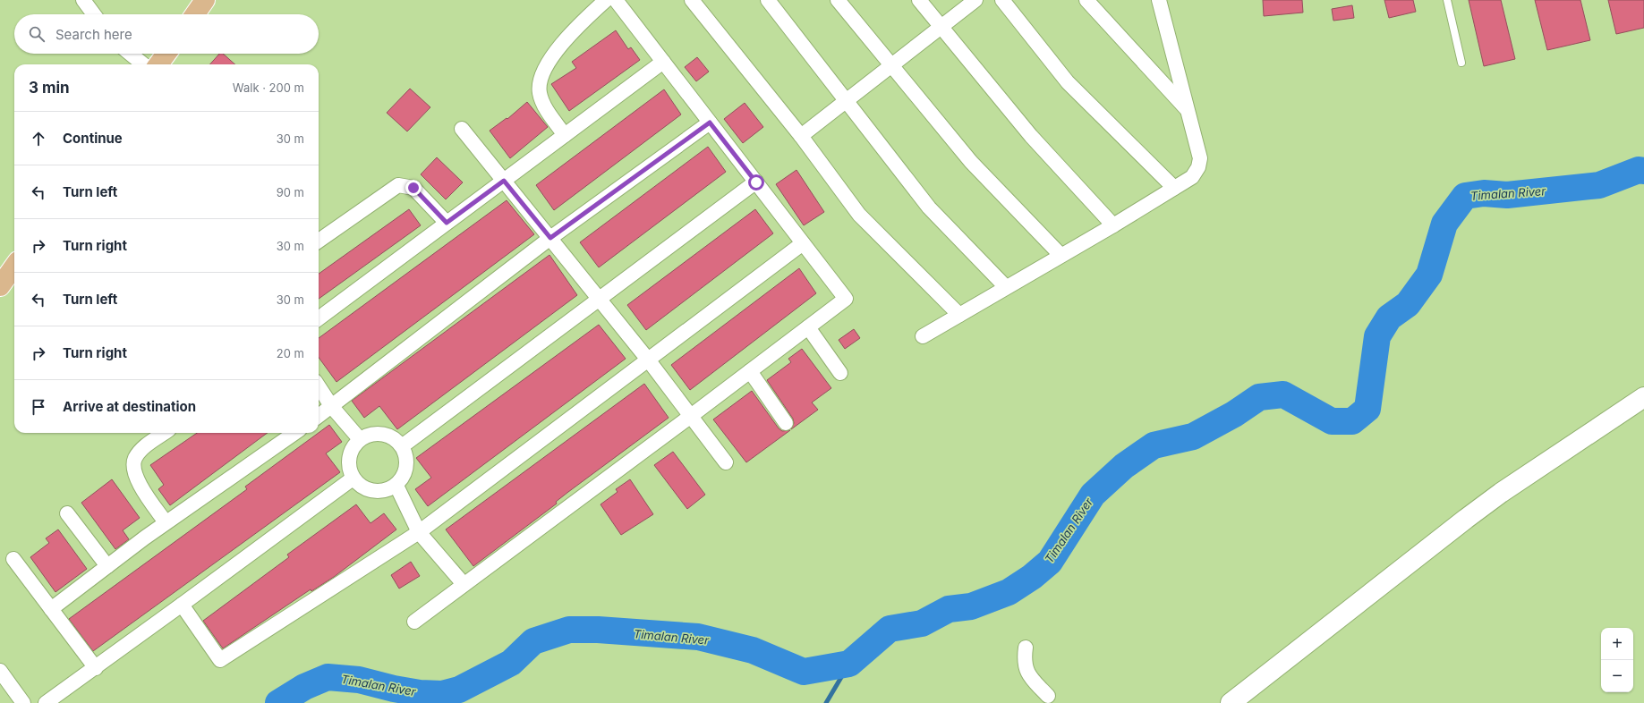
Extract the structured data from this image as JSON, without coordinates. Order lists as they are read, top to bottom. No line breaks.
{"water":["Timalan River"],"page":{"search":"Search here","heading":["3 min","Walk · 200 m"],"list":[["Continue","30 m"],["Turn left","90 m"],["Turn right","30 m"],["Turn left","30 m"],["Turn right","20 m"],"Arrive at destination"],"map_buttons":["+","−"]}}
